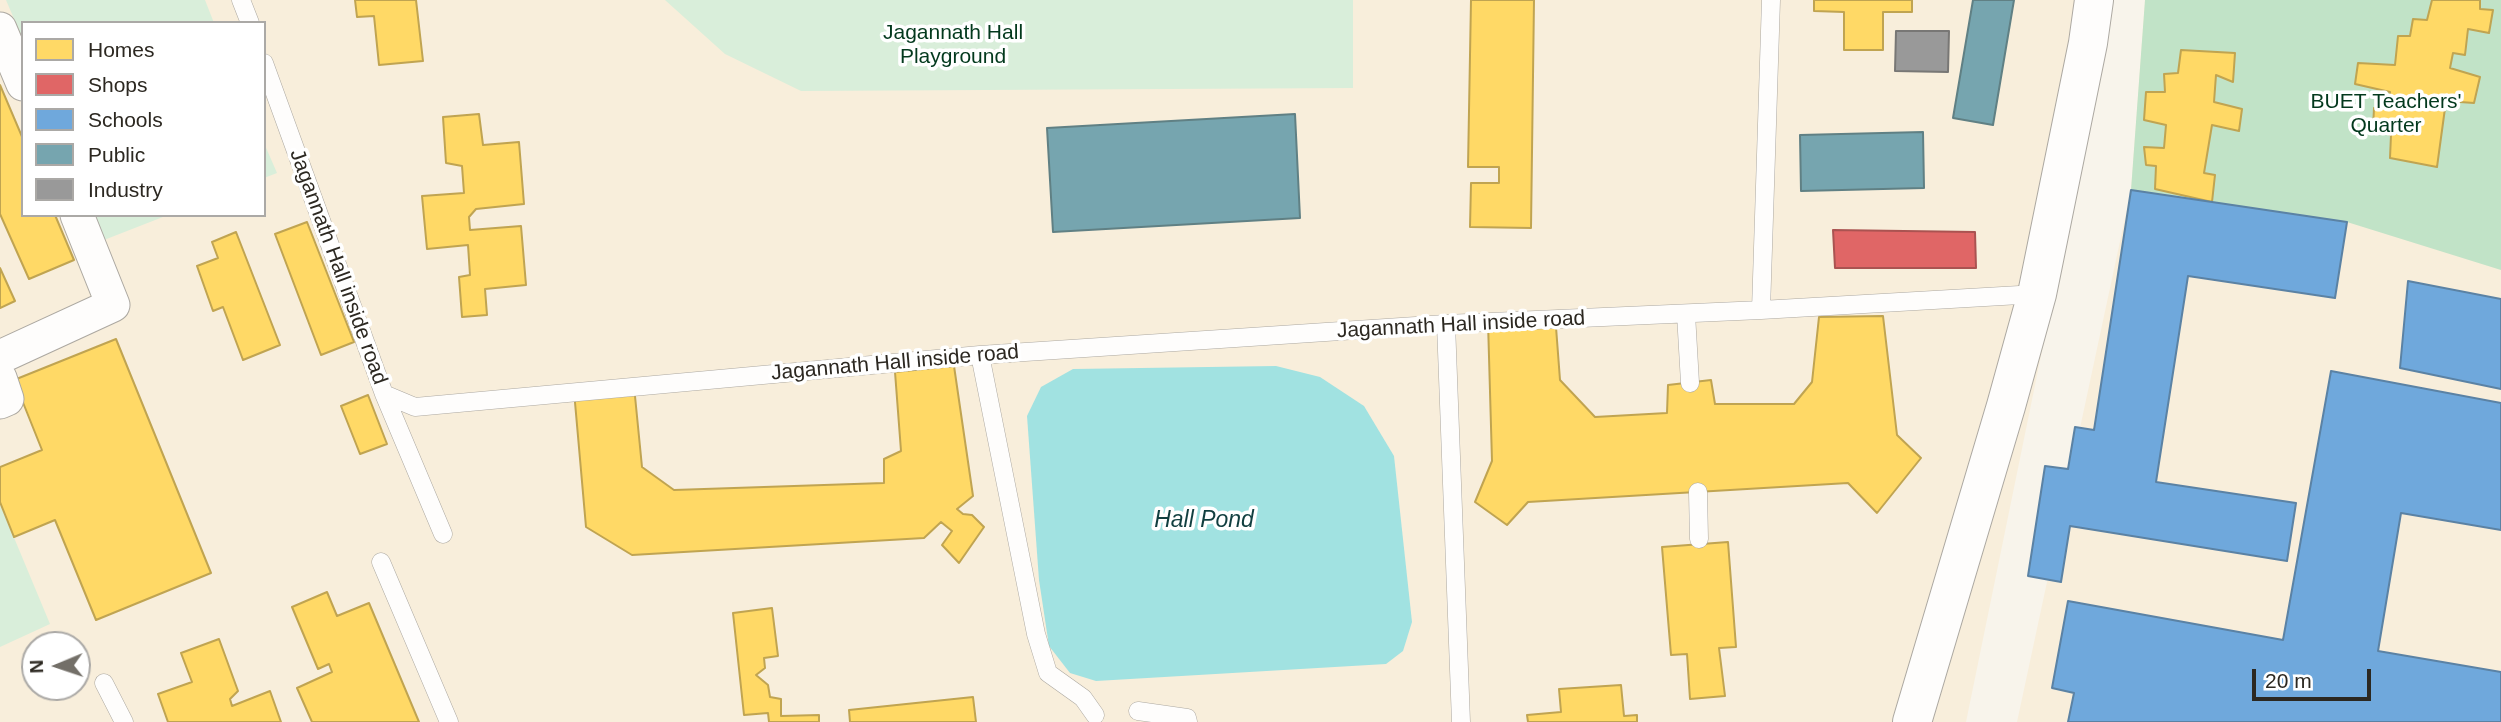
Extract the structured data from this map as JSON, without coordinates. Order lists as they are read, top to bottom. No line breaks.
{"streets":{"lane":["Jagannath Hall inside road"]},"water":["Hall Pond"],"parks":["Jagannath Hall Playground","BUET Teachers' Quarter"],"legend":["Homes","Shops","Schools","Public","Industry"],"scale_bar":"20 m","north":"left"}
